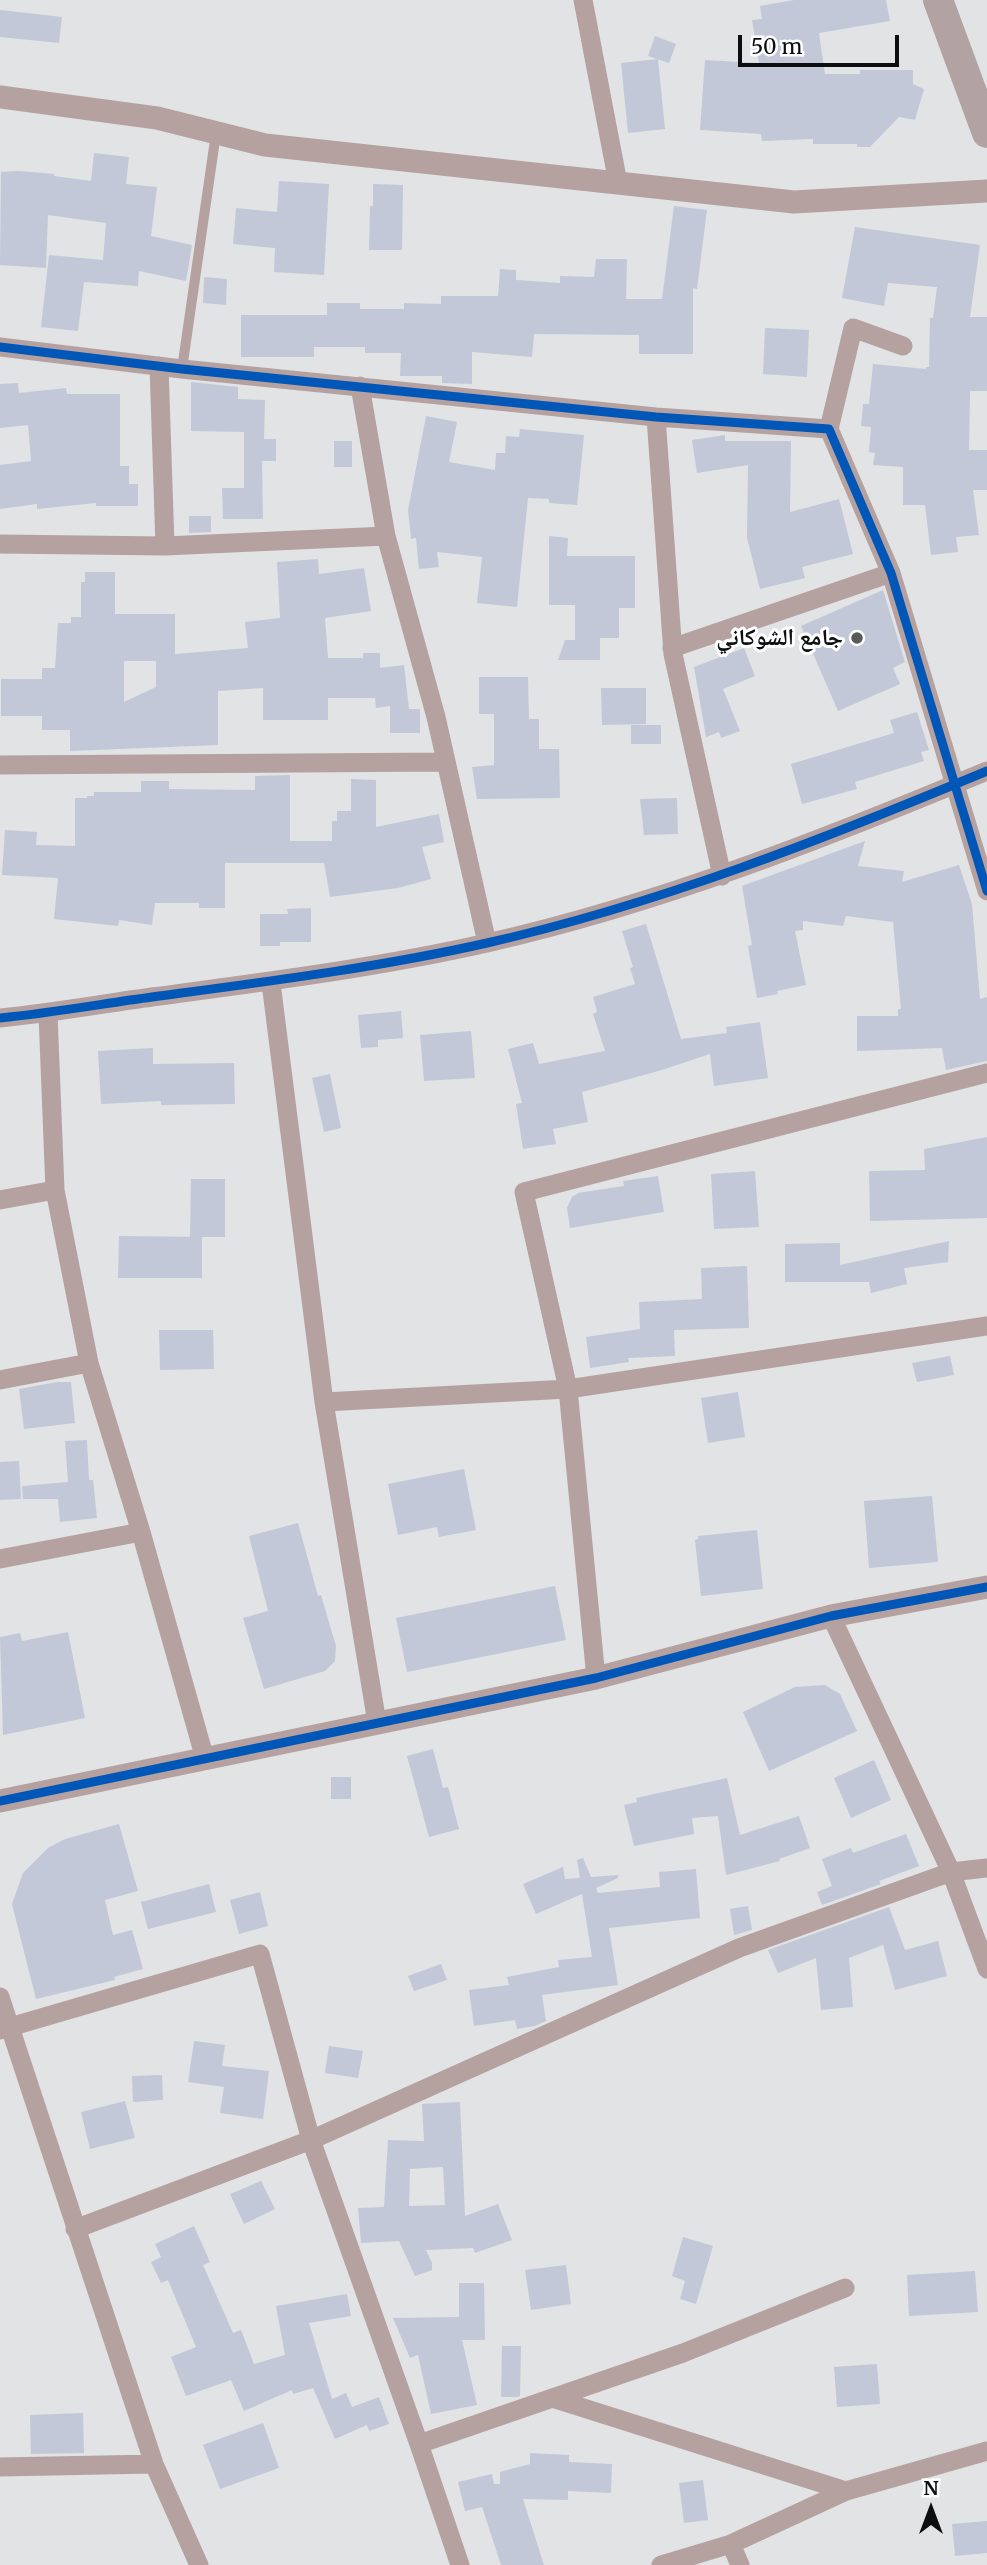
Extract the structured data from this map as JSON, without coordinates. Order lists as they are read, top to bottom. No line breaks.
{"places":["جامع الشوكاني"],"scale_bar":"50 m","north":"top"}
